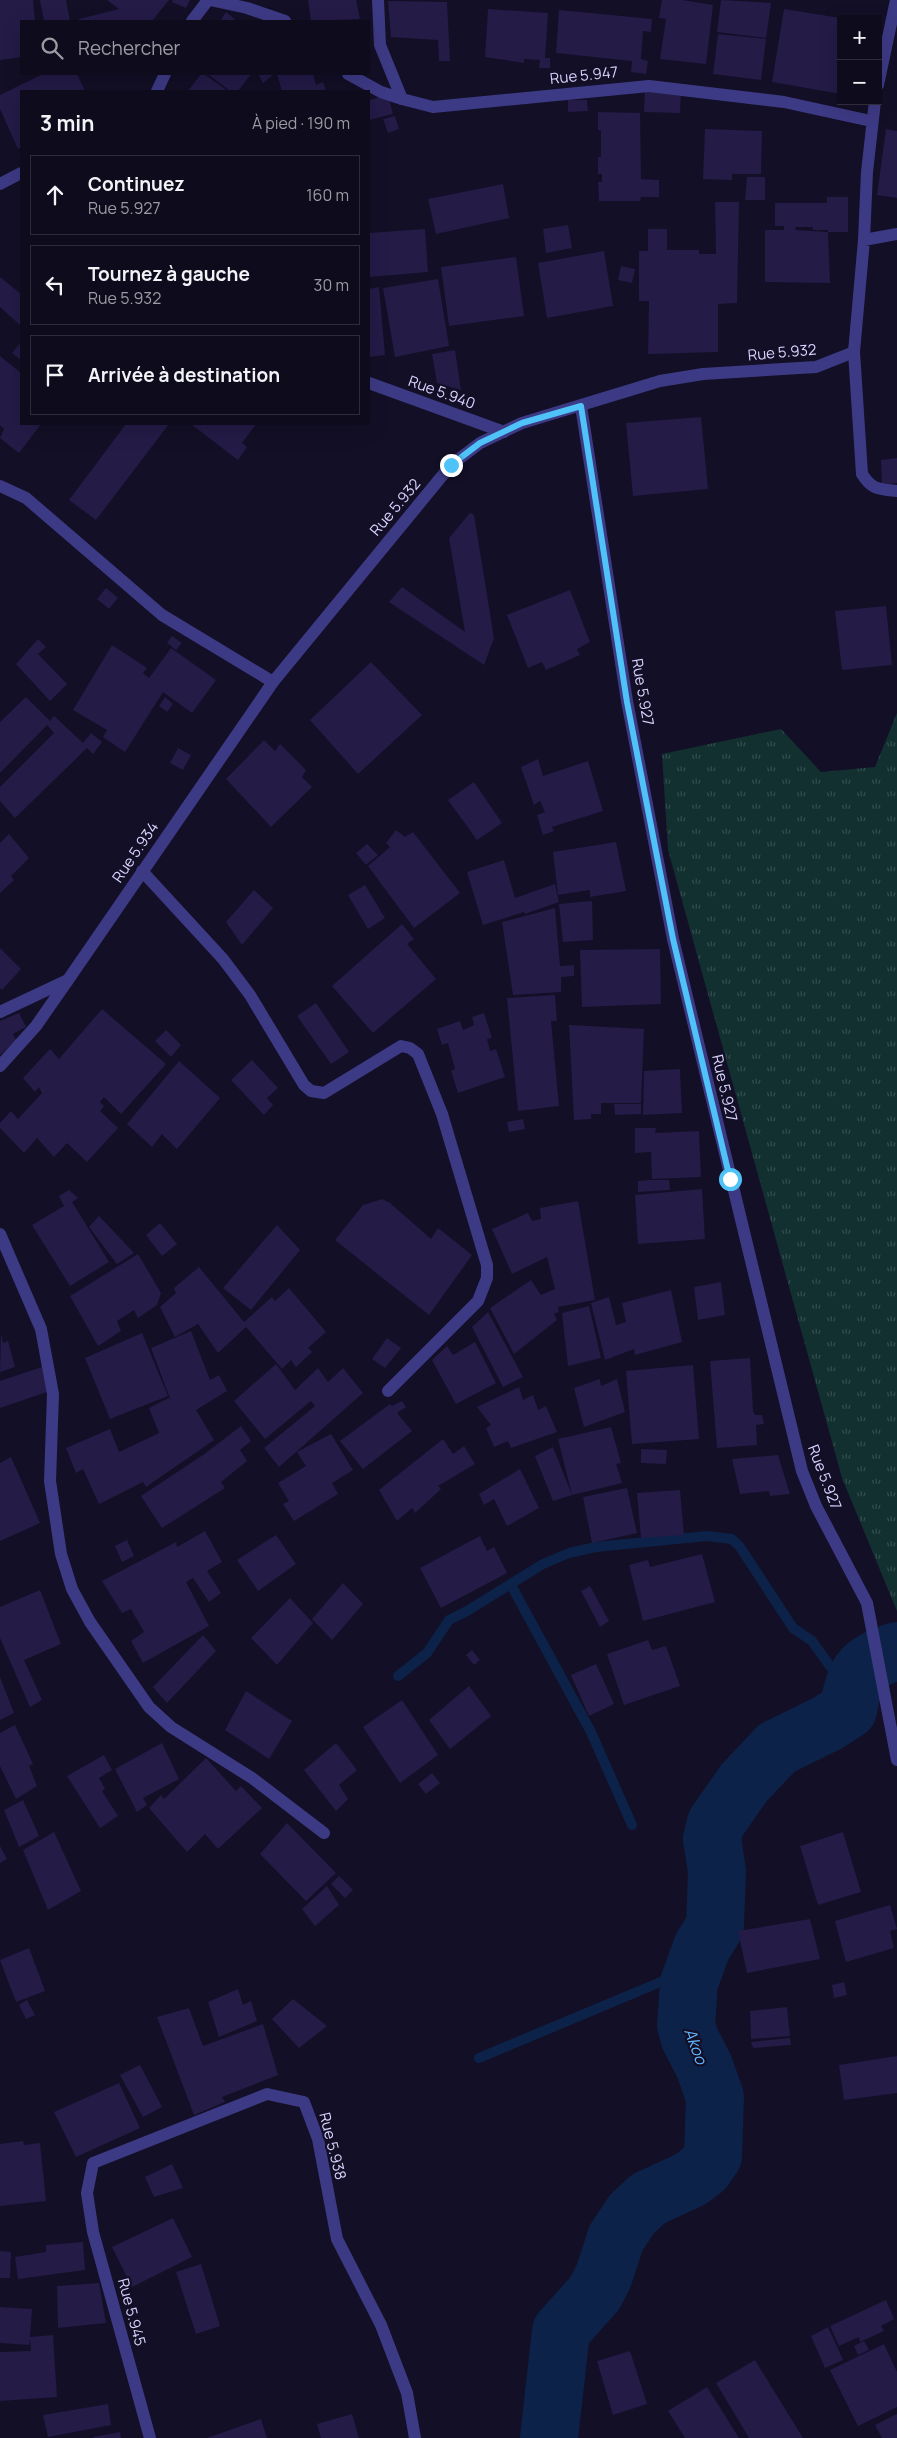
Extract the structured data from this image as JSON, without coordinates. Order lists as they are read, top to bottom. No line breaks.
{"streets":{"street":["Rue 5.947","Rue 5.932","Rue 5.940","Rue 5.927","Rue 5.934","Rue 5.938","Rue 5.945"]},"crossings":[["Rue 5.932","Rue 5.940"],["Rue 5.932","Rue 5.927"],["Rue 5.932","Rue 5.934"],["Rue 5.938","Rue 5.945"]],"water":["Akoo"],"page":{"map_buttons":["+","−"],"search":"Rechercher","heading":["3 min","À pied · 190 m"],"list":[["Continuez","Rue 5.927","160 m"],["Tournez à gauche","Rue 5.932","30 m"],"Arrivée à destination"]}}
